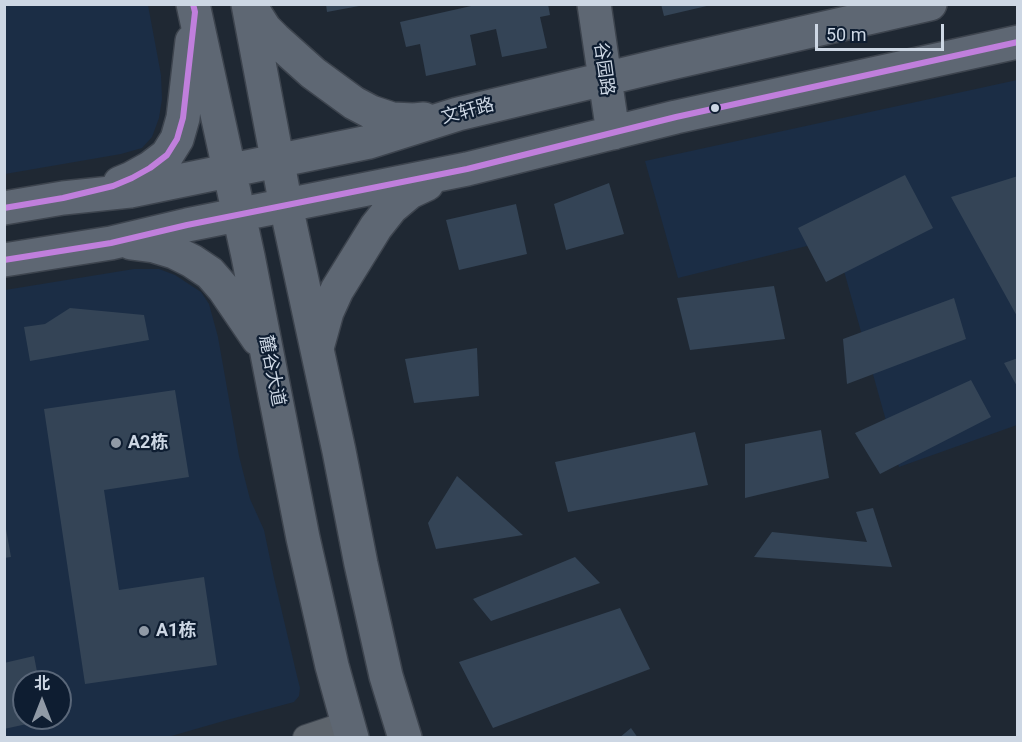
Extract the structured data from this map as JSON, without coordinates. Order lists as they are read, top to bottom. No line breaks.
{"streets":{"main road":["谷园路","文轩路","麓谷大道"]},"crossings":[["谷园路","文轩路"],["文轩路","麓谷大道"]],"places":["A2栋","A1栋"],"scale_bar":"50 m","north":"top"}
